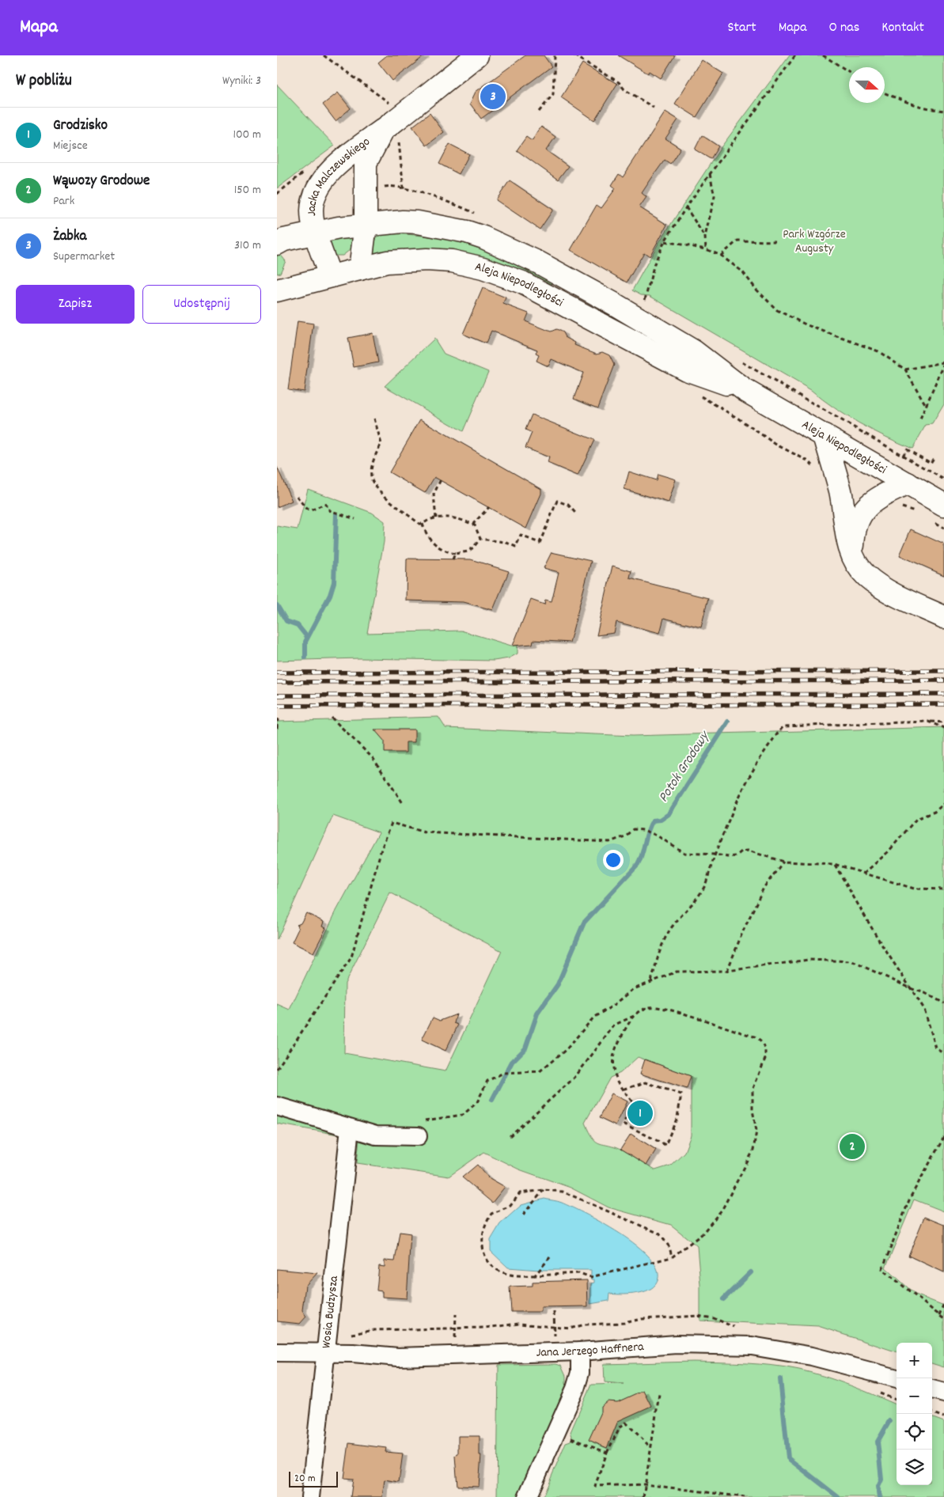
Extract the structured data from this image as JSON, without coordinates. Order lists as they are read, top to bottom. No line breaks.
{"streets":{"main road":["Jacka Malczewskiego","Aleja Niepodległości"],"street":["Wosia Budzysza","Jana Jerzego Haffnera"]},"crossings":[["Jacka Malczewskiego","Aleja Niepodległości"],["Wosia Budzysza","Jana Jerzego Haffnera"]],"water":["Potok Grodowy"],"parks":["Park Wzgórze Augusty"],"scale_bar":"20 m","north":"right","page":{"header":"Mapa","nav":["Start","Mapa","O nas","Kontakt"],"heading":["W pobliżu","Wyniki: 3"],"pins":["3","1","2"],"list":[{"mark":"1","name":"Grodzisko","note":"Miejsce","value":"100 m"},{"mark":"2","name":"Wąwozy Grodowe","note":"Park","value":"150 m"},{"mark":"3","name":"Żabka","note":"Supermarket","value":"310 m"}],"buttons":["Zapisz","Udostępnij"],"map_buttons":["+","−"],"scale":"20 m"}}
